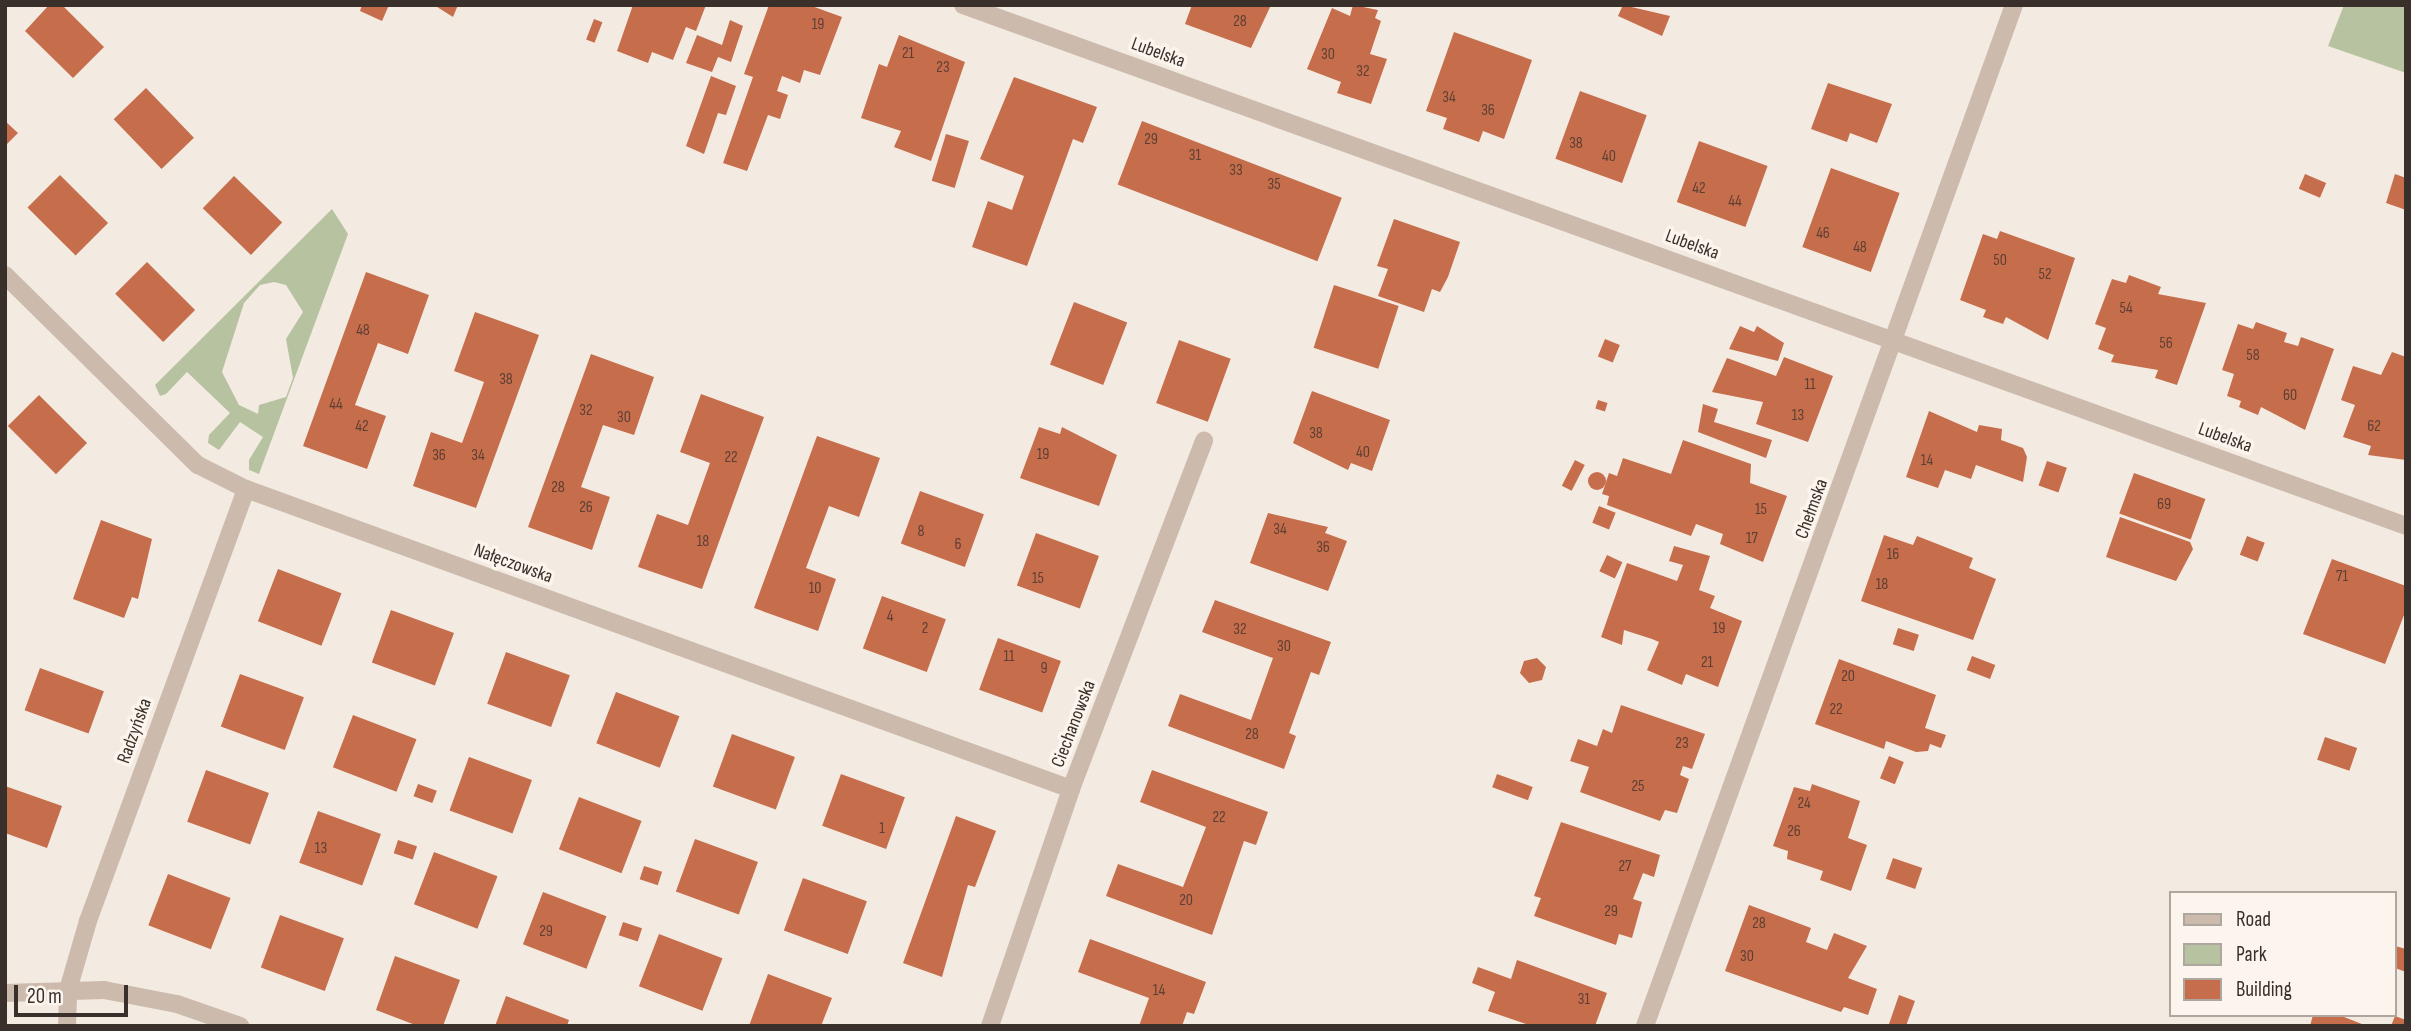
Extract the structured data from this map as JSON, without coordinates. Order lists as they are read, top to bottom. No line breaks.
{"streets":{"street":["Lubelska","Chełmska","Nałęczowska","Ciechanowska","Radzyńska"]},"crossings":[["Lubelska","Chełmska"],["Nałęczowska","Ciechanowska"],["Nałęczowska","Radzyńska"]],"house_numbers":["28","19","21","30","23","32","34","36","29","38","31","40","33","35","42","44","46","48","50","52","54","48","56","58","38","11","60","44","32","13","30","42","62","38","40","19","36","34","22","14","28","69","26","15","34","8","17","18","6","36","16","71","15","18","10","4","2","19","32","30","11","21","9","20","22","28","23","25","24","22","1","26","13","27","20","29","28","29","30","14","31"],"legend":["Road","Park","Building"],"scale_bar":"20 m"}
